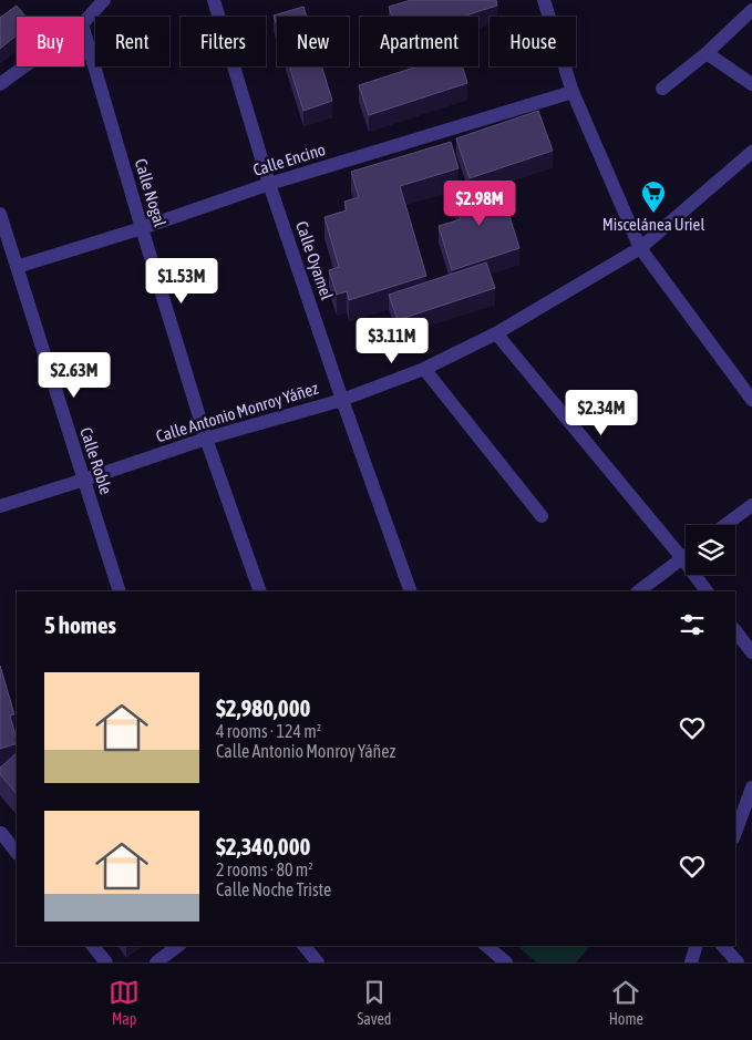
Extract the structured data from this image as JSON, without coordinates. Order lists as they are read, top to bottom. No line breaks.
{"streets":{"street":["Calle Encino","Calle Nogal","Calle Oyamel","Calle Antonio Monroy Yáñez","Calle Roble"]},"crossings":[["Calle Encino","Calle Nogal"],["Calle Encino","Calle Oyamel"],["Calle Encino","Calle Roble"],["Calle Nogal","Calle Antonio Monroy Yáñez"],["Calle Oyamel","Calle Antonio Monroy Yáñez"],["Calle Antonio Monroy Yáñez","Calle Roble"]],"places":{"supermarket":["Miscelánea Uriel"]},"page":{"chip":["Buy","Rent","Filters","New","Apartment","House"],"price":["$2.98M","$1.53M","$3.11M","$2.63M","$2.34M"],"heading":"5 homes","list":[{"name":"$2,980,000","note":"4 rooms · 124 m² · Calle Antonio Monroy Yáñez"},{"name":"$2,340,000","note":"2 rooms · 80 m² · Calle Noche Triste"}],"tabs":["Map","Saved","Home"]}}
